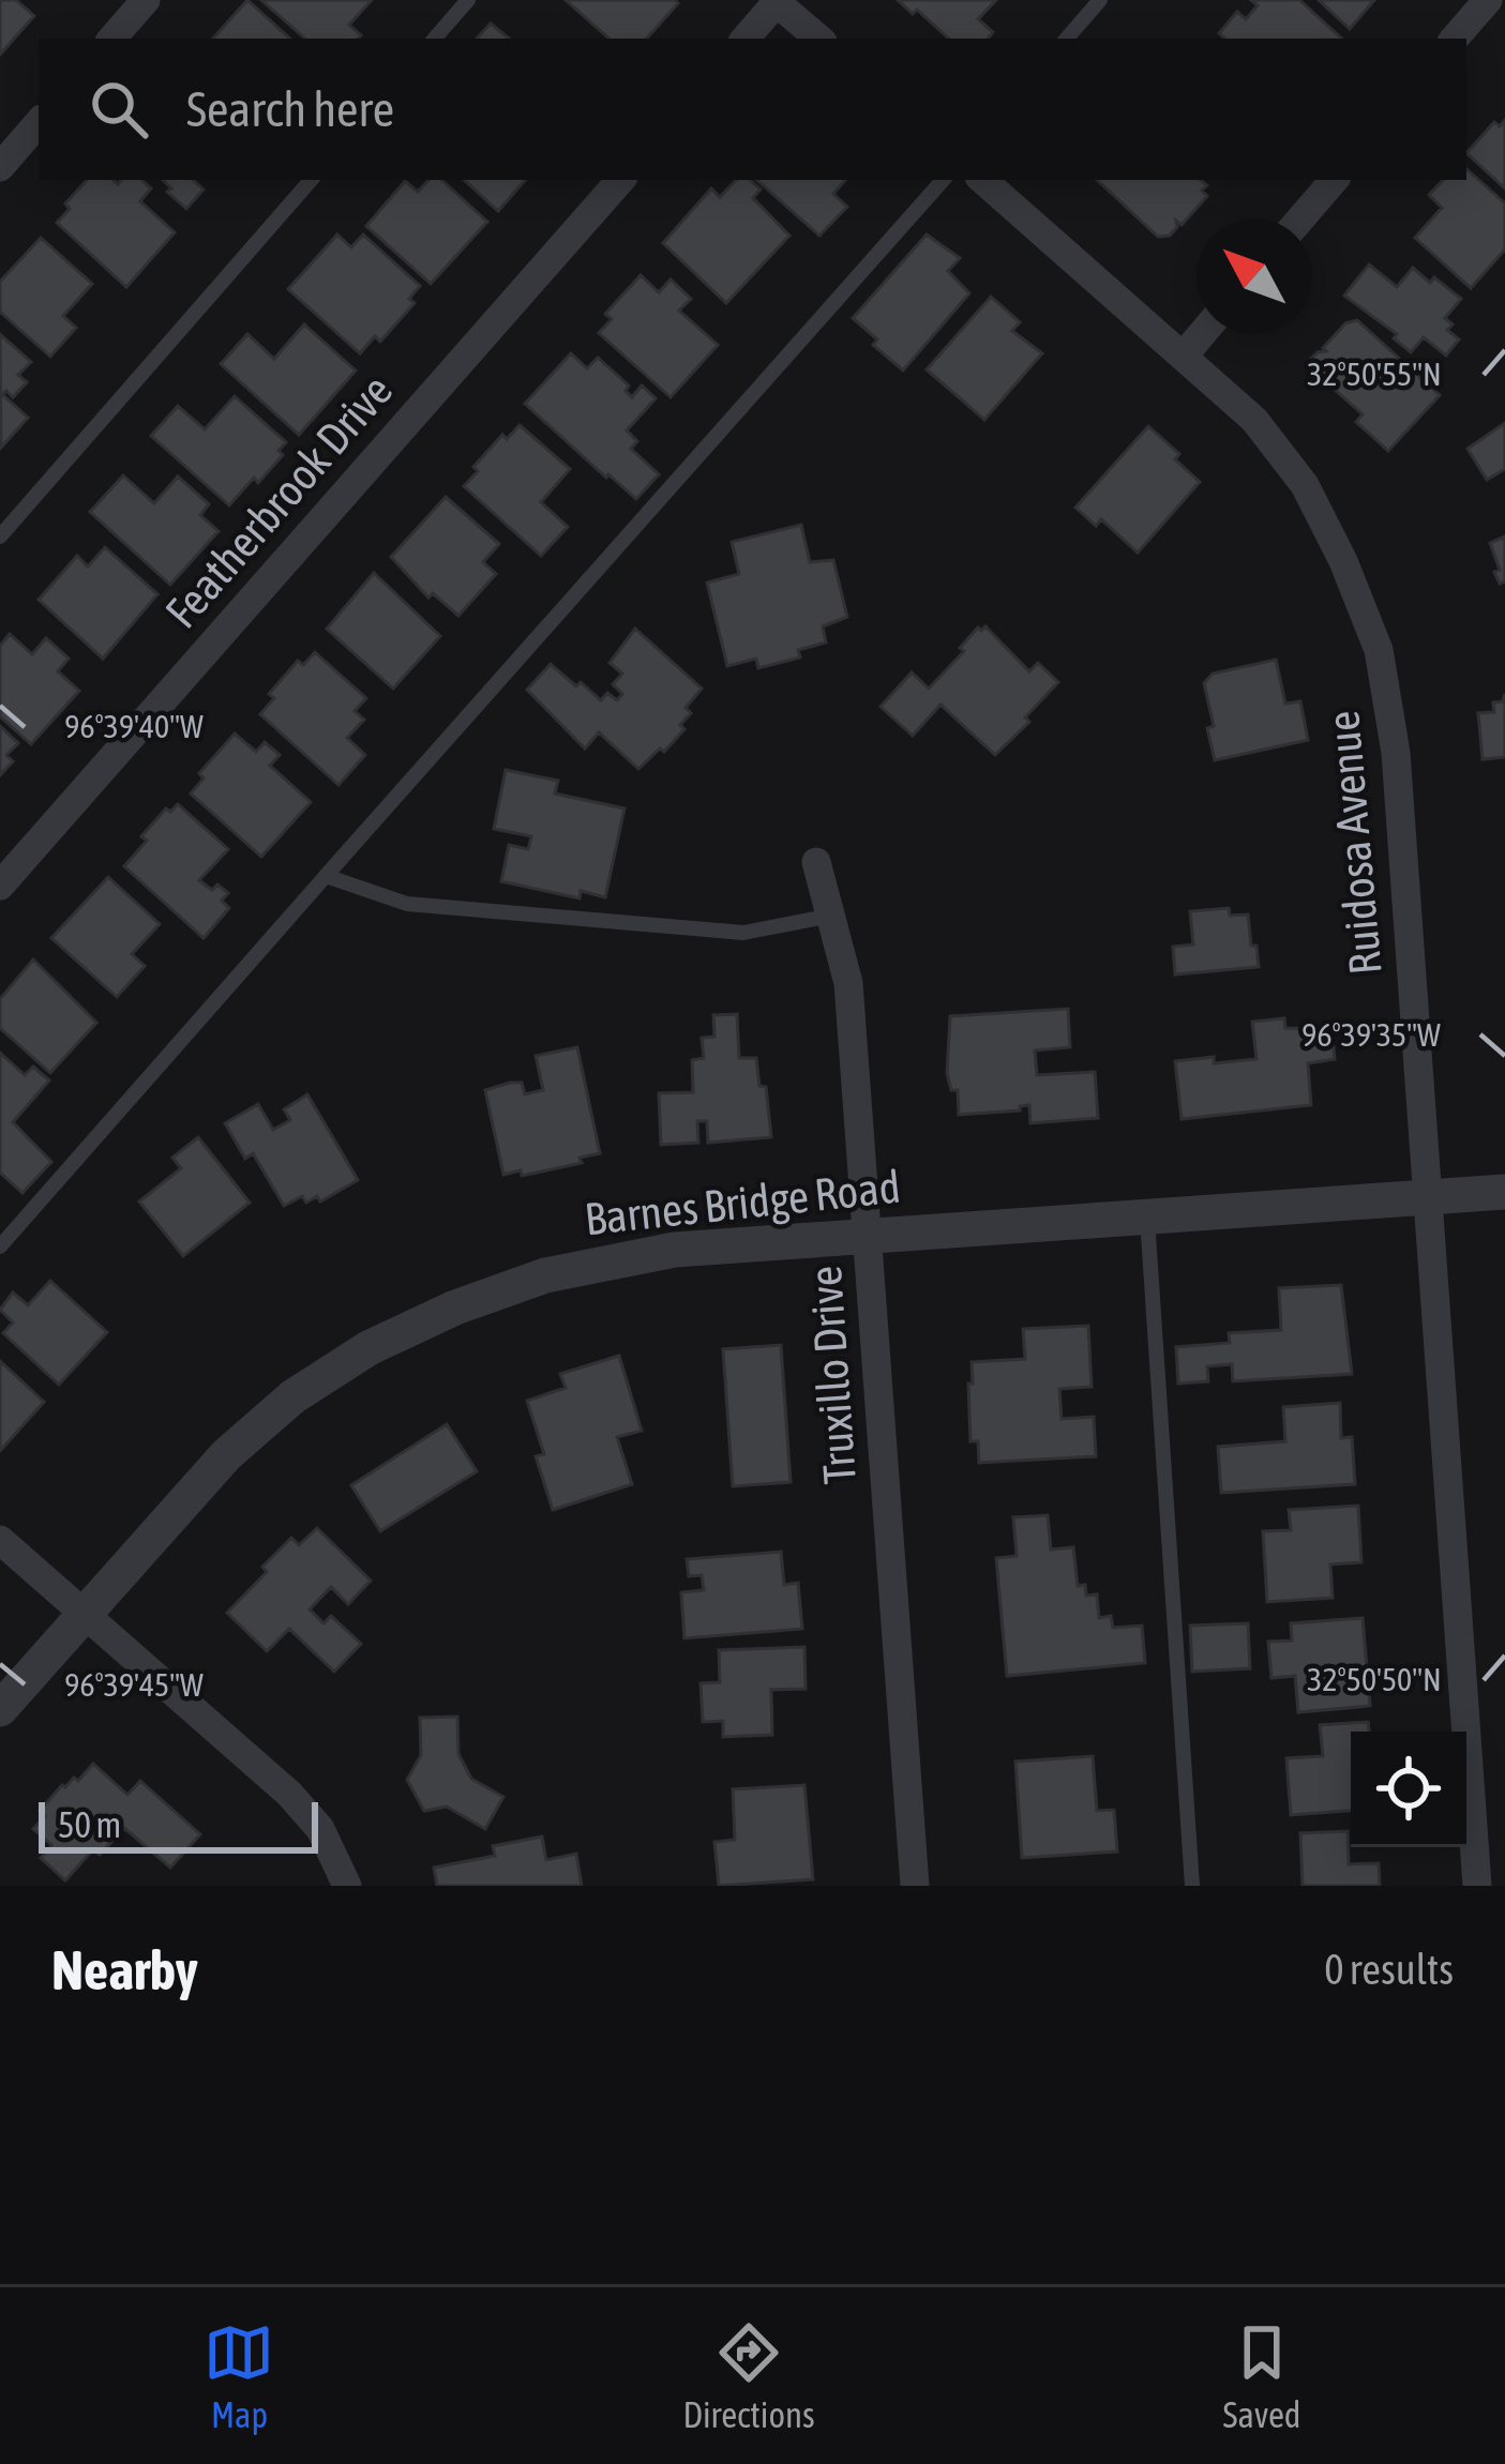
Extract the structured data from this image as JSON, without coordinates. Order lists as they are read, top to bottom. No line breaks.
{"streets":{"street":["Featherbrook Drive","Ruidosa Avenue","Barnes Bridge Road","Truxillo Drive"]},"crossings":[["Ruidosa Avenue","Barnes Bridge Road"],["Barnes Bridge Road","Truxillo Drive"]],"scale_bar":"50 m","north":"top left","page":{"search":"Search here","scale":"50 m","heading":["Nearby","0 results"],"nav":["Map","Directions","Saved"]},"coordinates":["32°50'55\"N","96°39'40\"W","96°39'35\"W","32°50'50\"N","96°39'45\"W"]}
